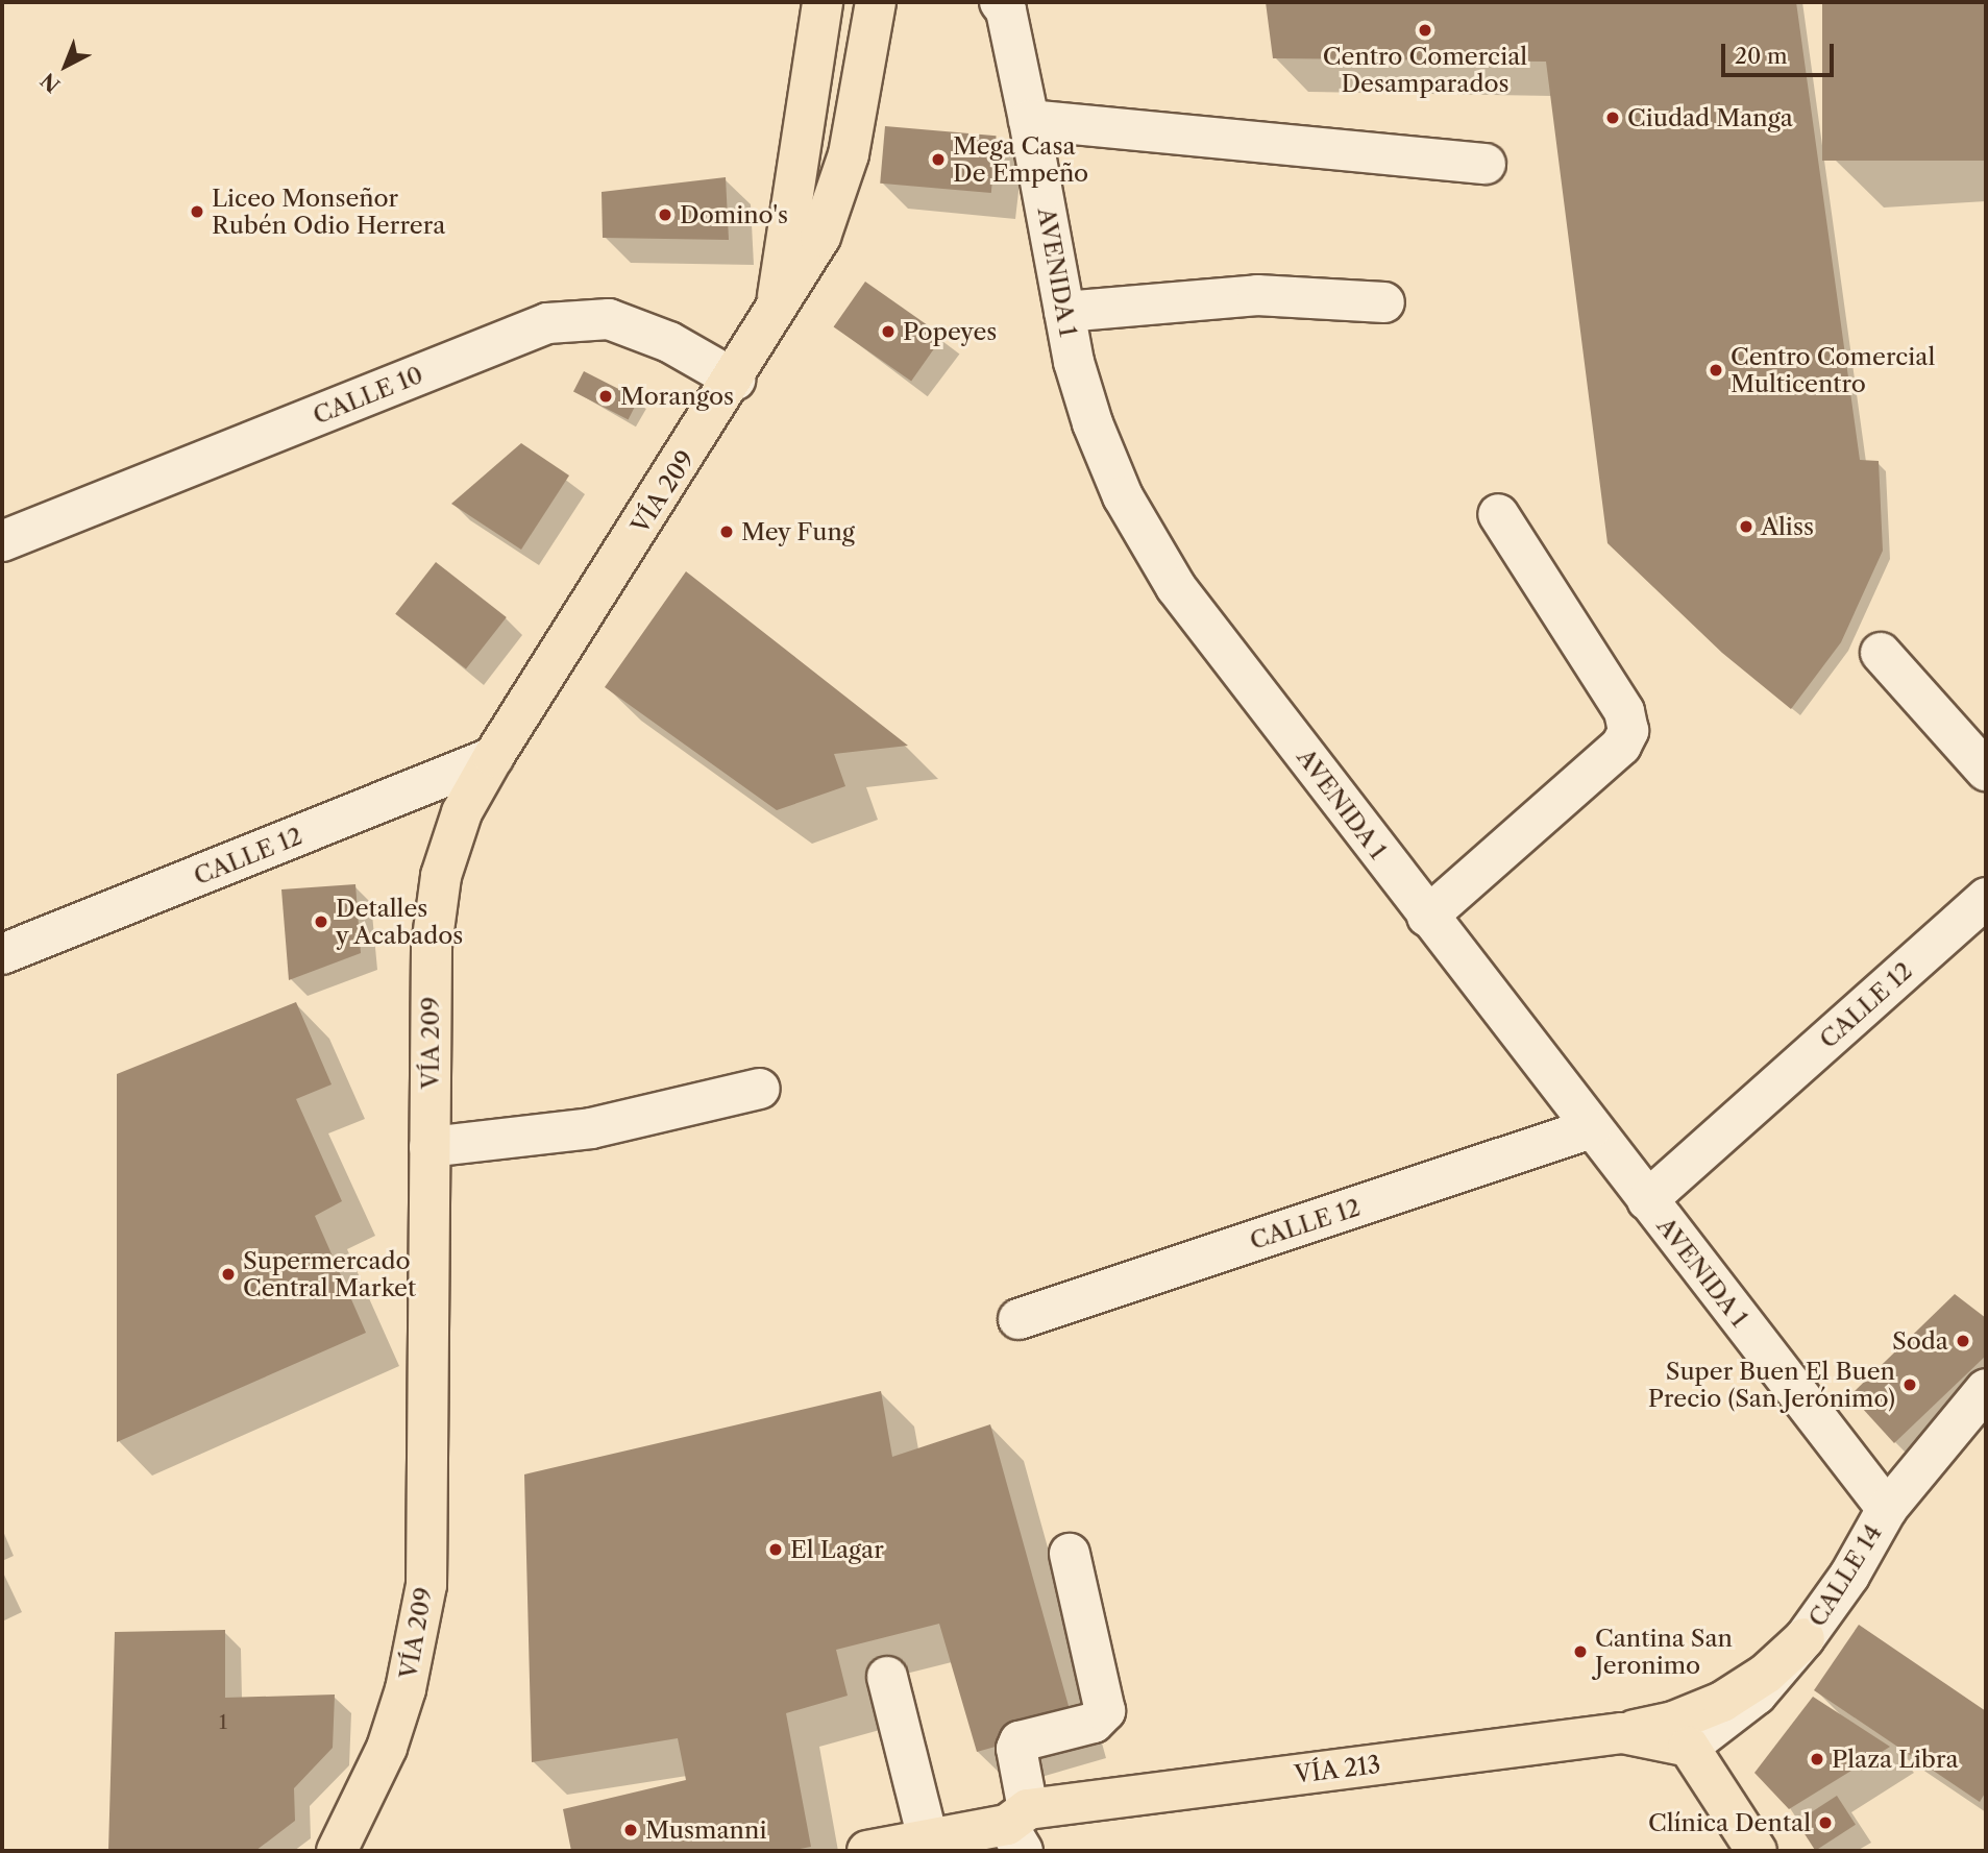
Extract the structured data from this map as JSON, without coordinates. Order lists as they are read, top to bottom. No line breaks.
{"streets":{"main road":["VÍA 209","VÍA 213"],"street":["AVENIDA 1","CALLE 10","CALLE 12","CALLE 14"]},"crossings":[["AVENIDA 1","CALLE 12"],["AVENIDA 1","CALLE 14"],["CALLE 10","VÍA 209"],["VÍA 209","CALLE 12"],["CALLE 14","VÍA 213"]],"places":["Centro Comercial Desamparados","Ciudad Manga","Mega Casa De Empeño","Liceo Monseñor Rubén Odio Herrera","Domino's","Popeyes","Centro Comercial Multicentro","Morangos","Aliss","Mey Fung","Detalles y Acabados","Supermercado Central Market","Soda","Super Buen El Buen Precio (San Jerónimo)","El Lagar","Cantina San Jeronimo","Plaza Libra","Clínica Dental","Musmanni"],"house_numbers":["1"],"scale_bar":"20 m","north":"bottom left"}
